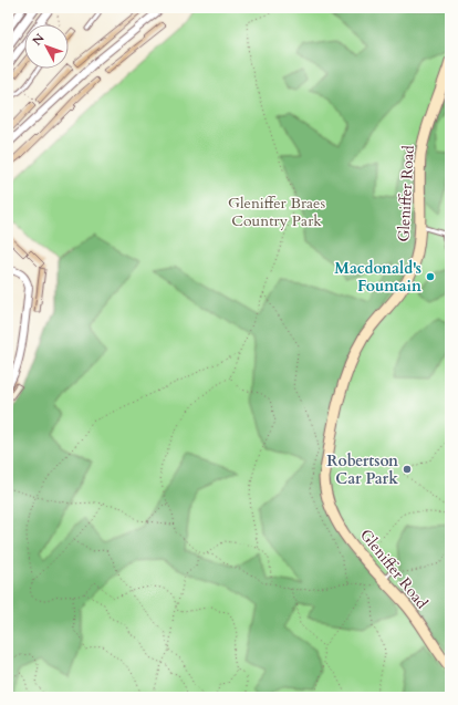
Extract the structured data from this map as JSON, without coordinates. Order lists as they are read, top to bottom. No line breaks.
{"streets":{"main road":["Gleniffer Road"]},"parks":["Gleniffer Braes Country Park"],"places":["Macdonald's Fountain","Robertson Car Park"],"north":"top left"}
